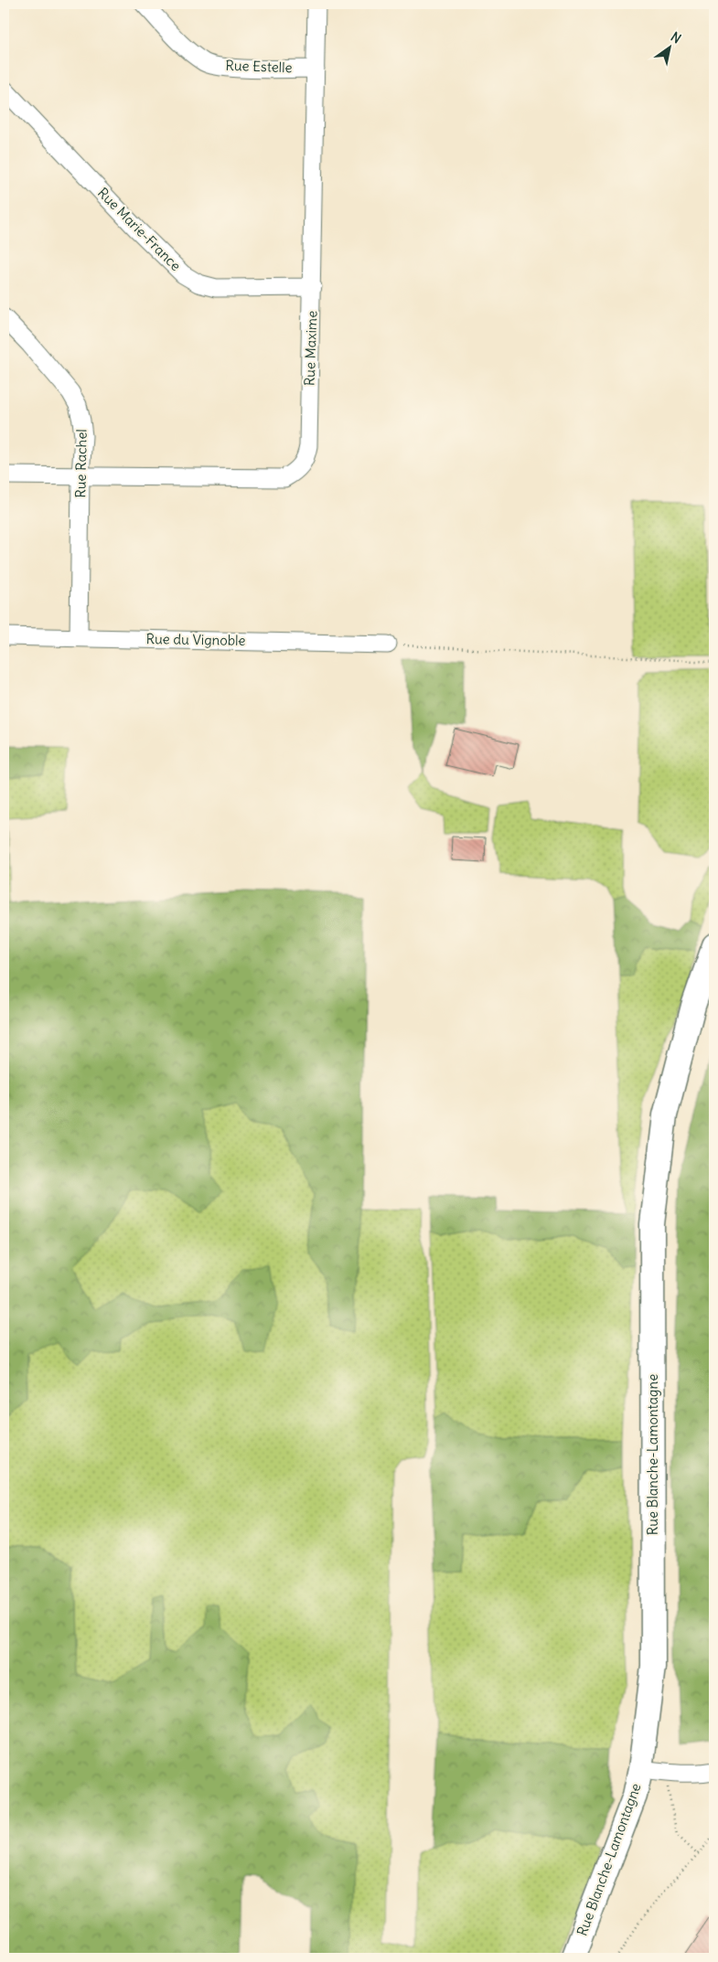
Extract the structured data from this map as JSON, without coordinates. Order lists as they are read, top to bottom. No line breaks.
{"streets":{"street":["Rue Estelle","Rue Marie-France","Rue Maxime","Rue Rachel","Rue du Vignoble","Rue Blanche-Lamontagne"]},"crossings":[["Rue Estelle","Rue Maxime"],["Rue Marie-France","Rue Maxime"],["Rue Maxime","Rue Rachel"],["Rue Rachel","Rue du Vignoble"]],"north":"top right"}
